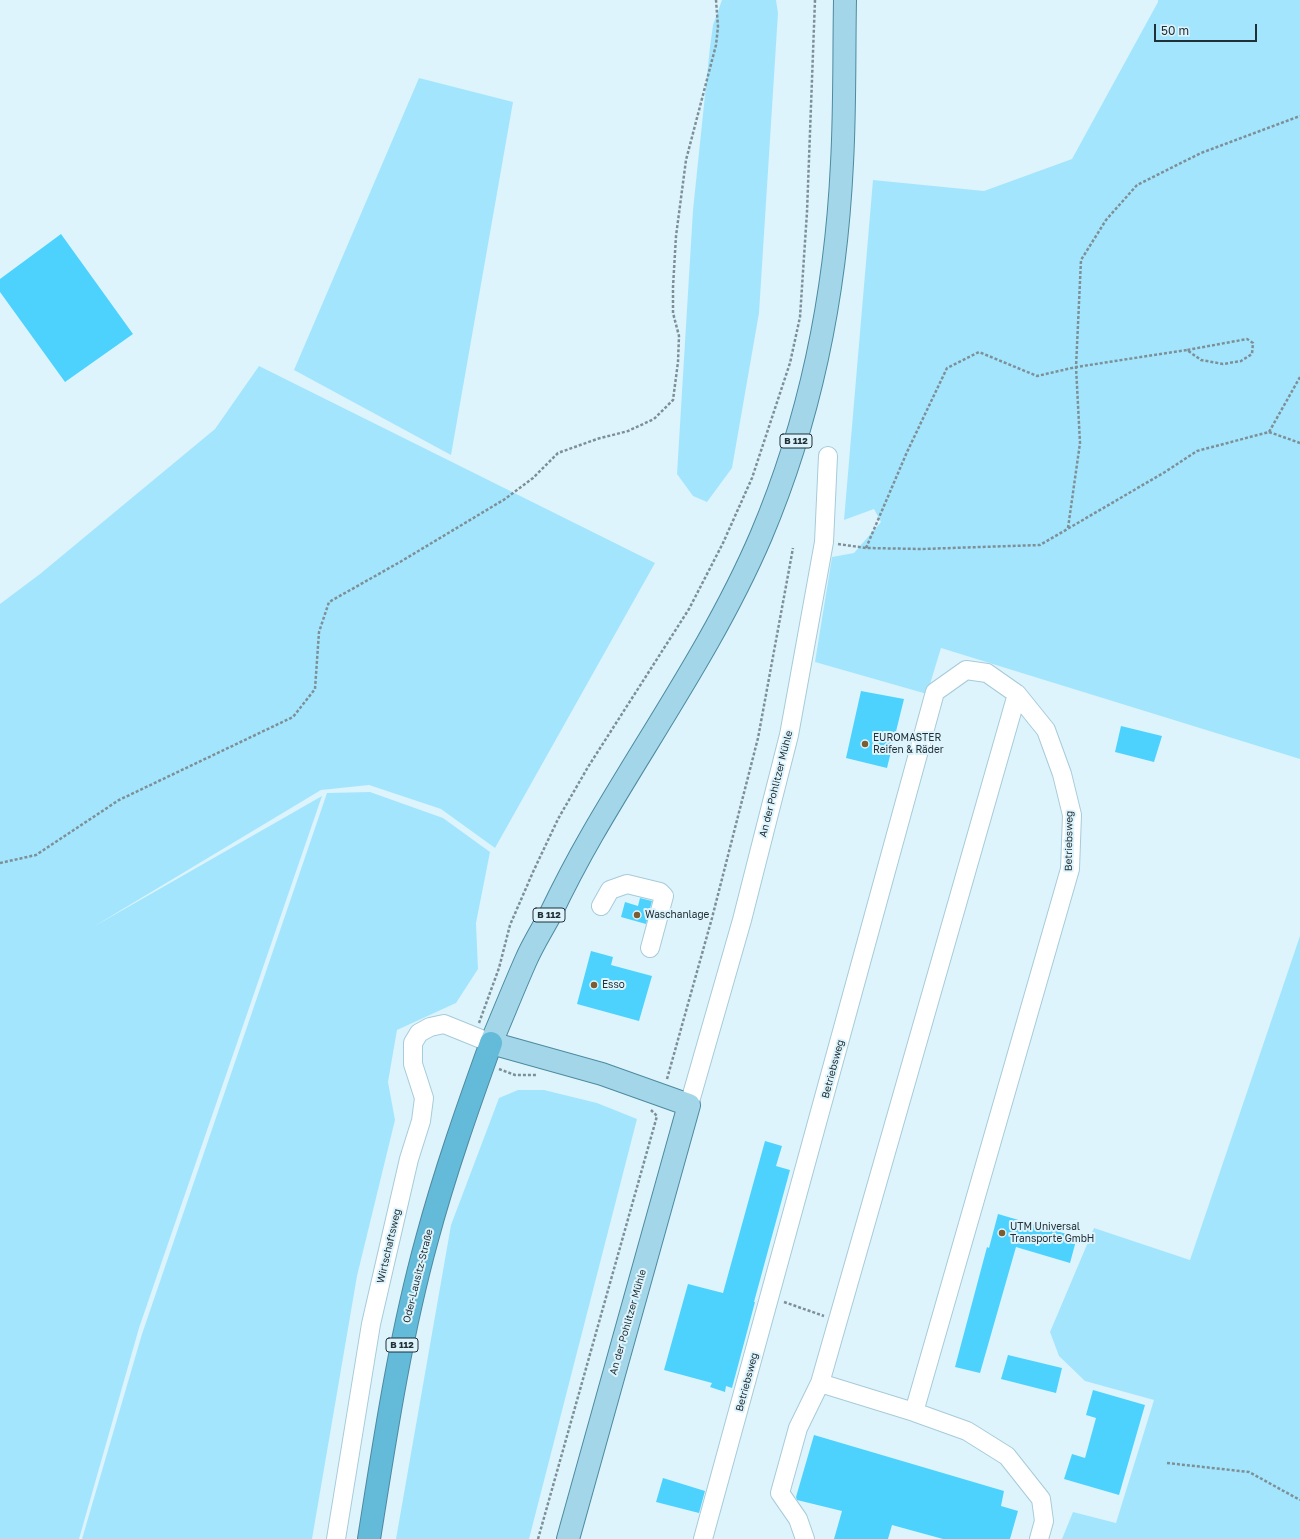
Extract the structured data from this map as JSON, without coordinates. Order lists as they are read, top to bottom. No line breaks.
{"streets":{"highway":["B 112","Oder-Lausitz-Straße"],"main road":["An der Pohlitzer Mühle"],"street":["Betriebsweg","Wirtschaftsweg"]},"crossings":[["B 112","Wirtschaftsweg"],["B 112","Oder-Lausitz-Straße"],["Wirtschaftsweg","Oder-Lausitz-Straße"]],"places":["EUROMASTER Reifen & Räder","Waschanlage","Esso","UTM Universal Transporte GmbH"],"scale_bar":"50 m"}
